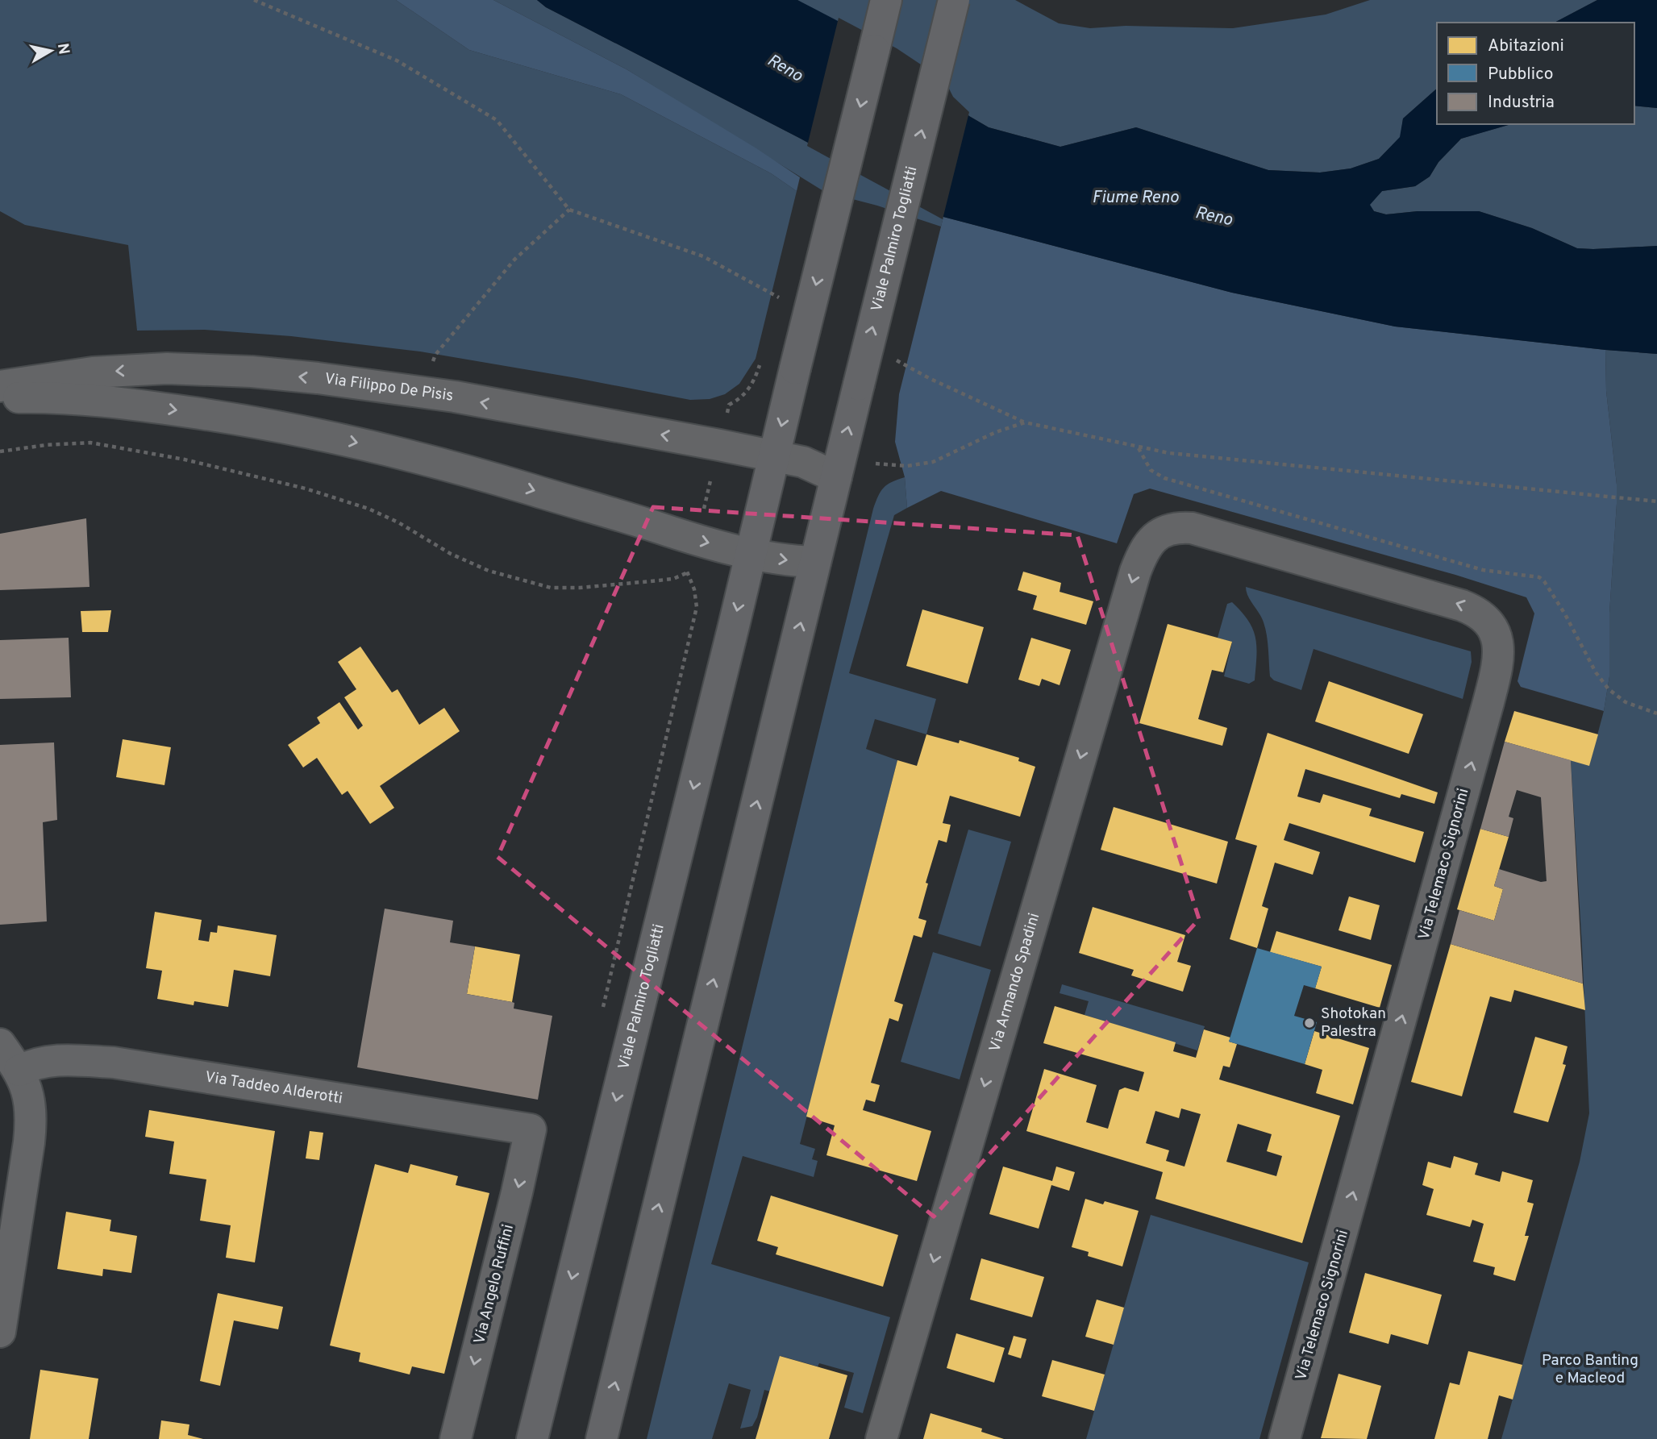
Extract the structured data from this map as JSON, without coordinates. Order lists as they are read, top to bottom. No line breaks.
{"streets":{"main road":["Viale Palmiro Togliatti"],"street":["Via Filippo De Pisis","Via Telemaco Signorini","Via Armando Spadini","Via Taddeo Alderotti","Via Angelo Ruffini"]},"crossings":[["Viale Palmiro Togliatti","Via Filippo De Pisis"],["Via Telemaco Signorini","Via Armando Spadini"],["Via Taddeo Alderotti","Via Angelo Ruffini"]],"one_way":["Via Armando Spadini","Via Angelo Ruffini"],"water":["Reno","Fiume Reno"],"parks":["Parco Banting e Macleod"],"places":["Shotokan Palestra"],"legend":["Abitazioni","Pubblico","Industria"],"north":"right"}
